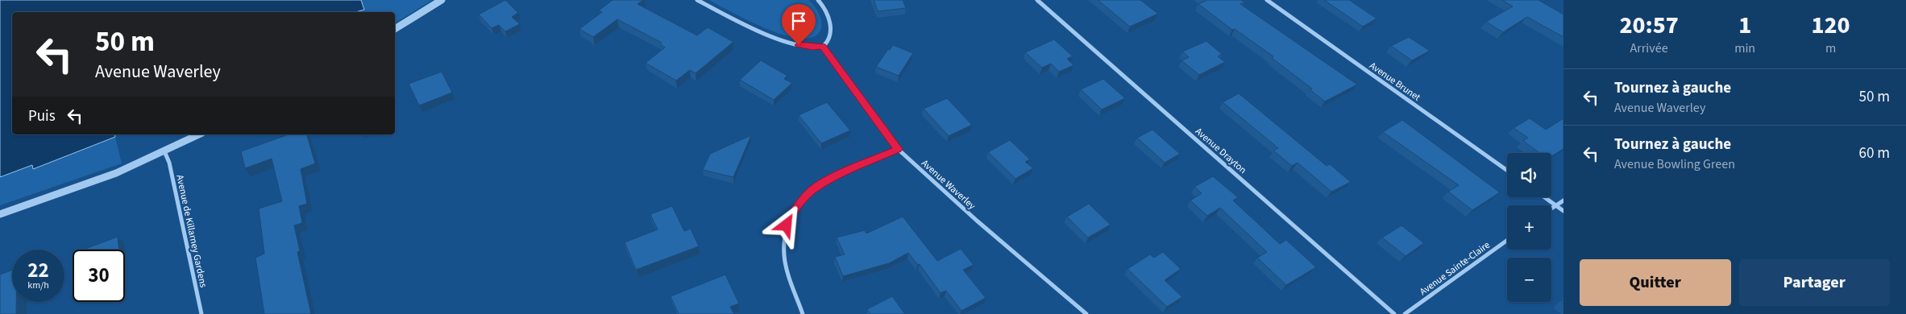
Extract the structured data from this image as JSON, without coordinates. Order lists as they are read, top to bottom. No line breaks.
{"streets":{"street":["Avenue Brunet","Avenue Drayton","Avenue Waverley","Avenue de Killarney Gardens","Avenue Sainte-Claire"]},"page":{"eta":["20:57","Arrivée","1","min","120","m"],"turn":["50 m","Avenue Waverley"],"list":[{"name":"Tournez à gauche","note":"Avenue Waverley","value":"50 m"},{"name":"Tournez à gauche","note":"Avenue Bowling Green","value":"60 m"}],"then":"Puis","map_buttons":["+","−"],"speed":"22 km/h","limit":"30","buttons":["Quitter","Partager"]}}
